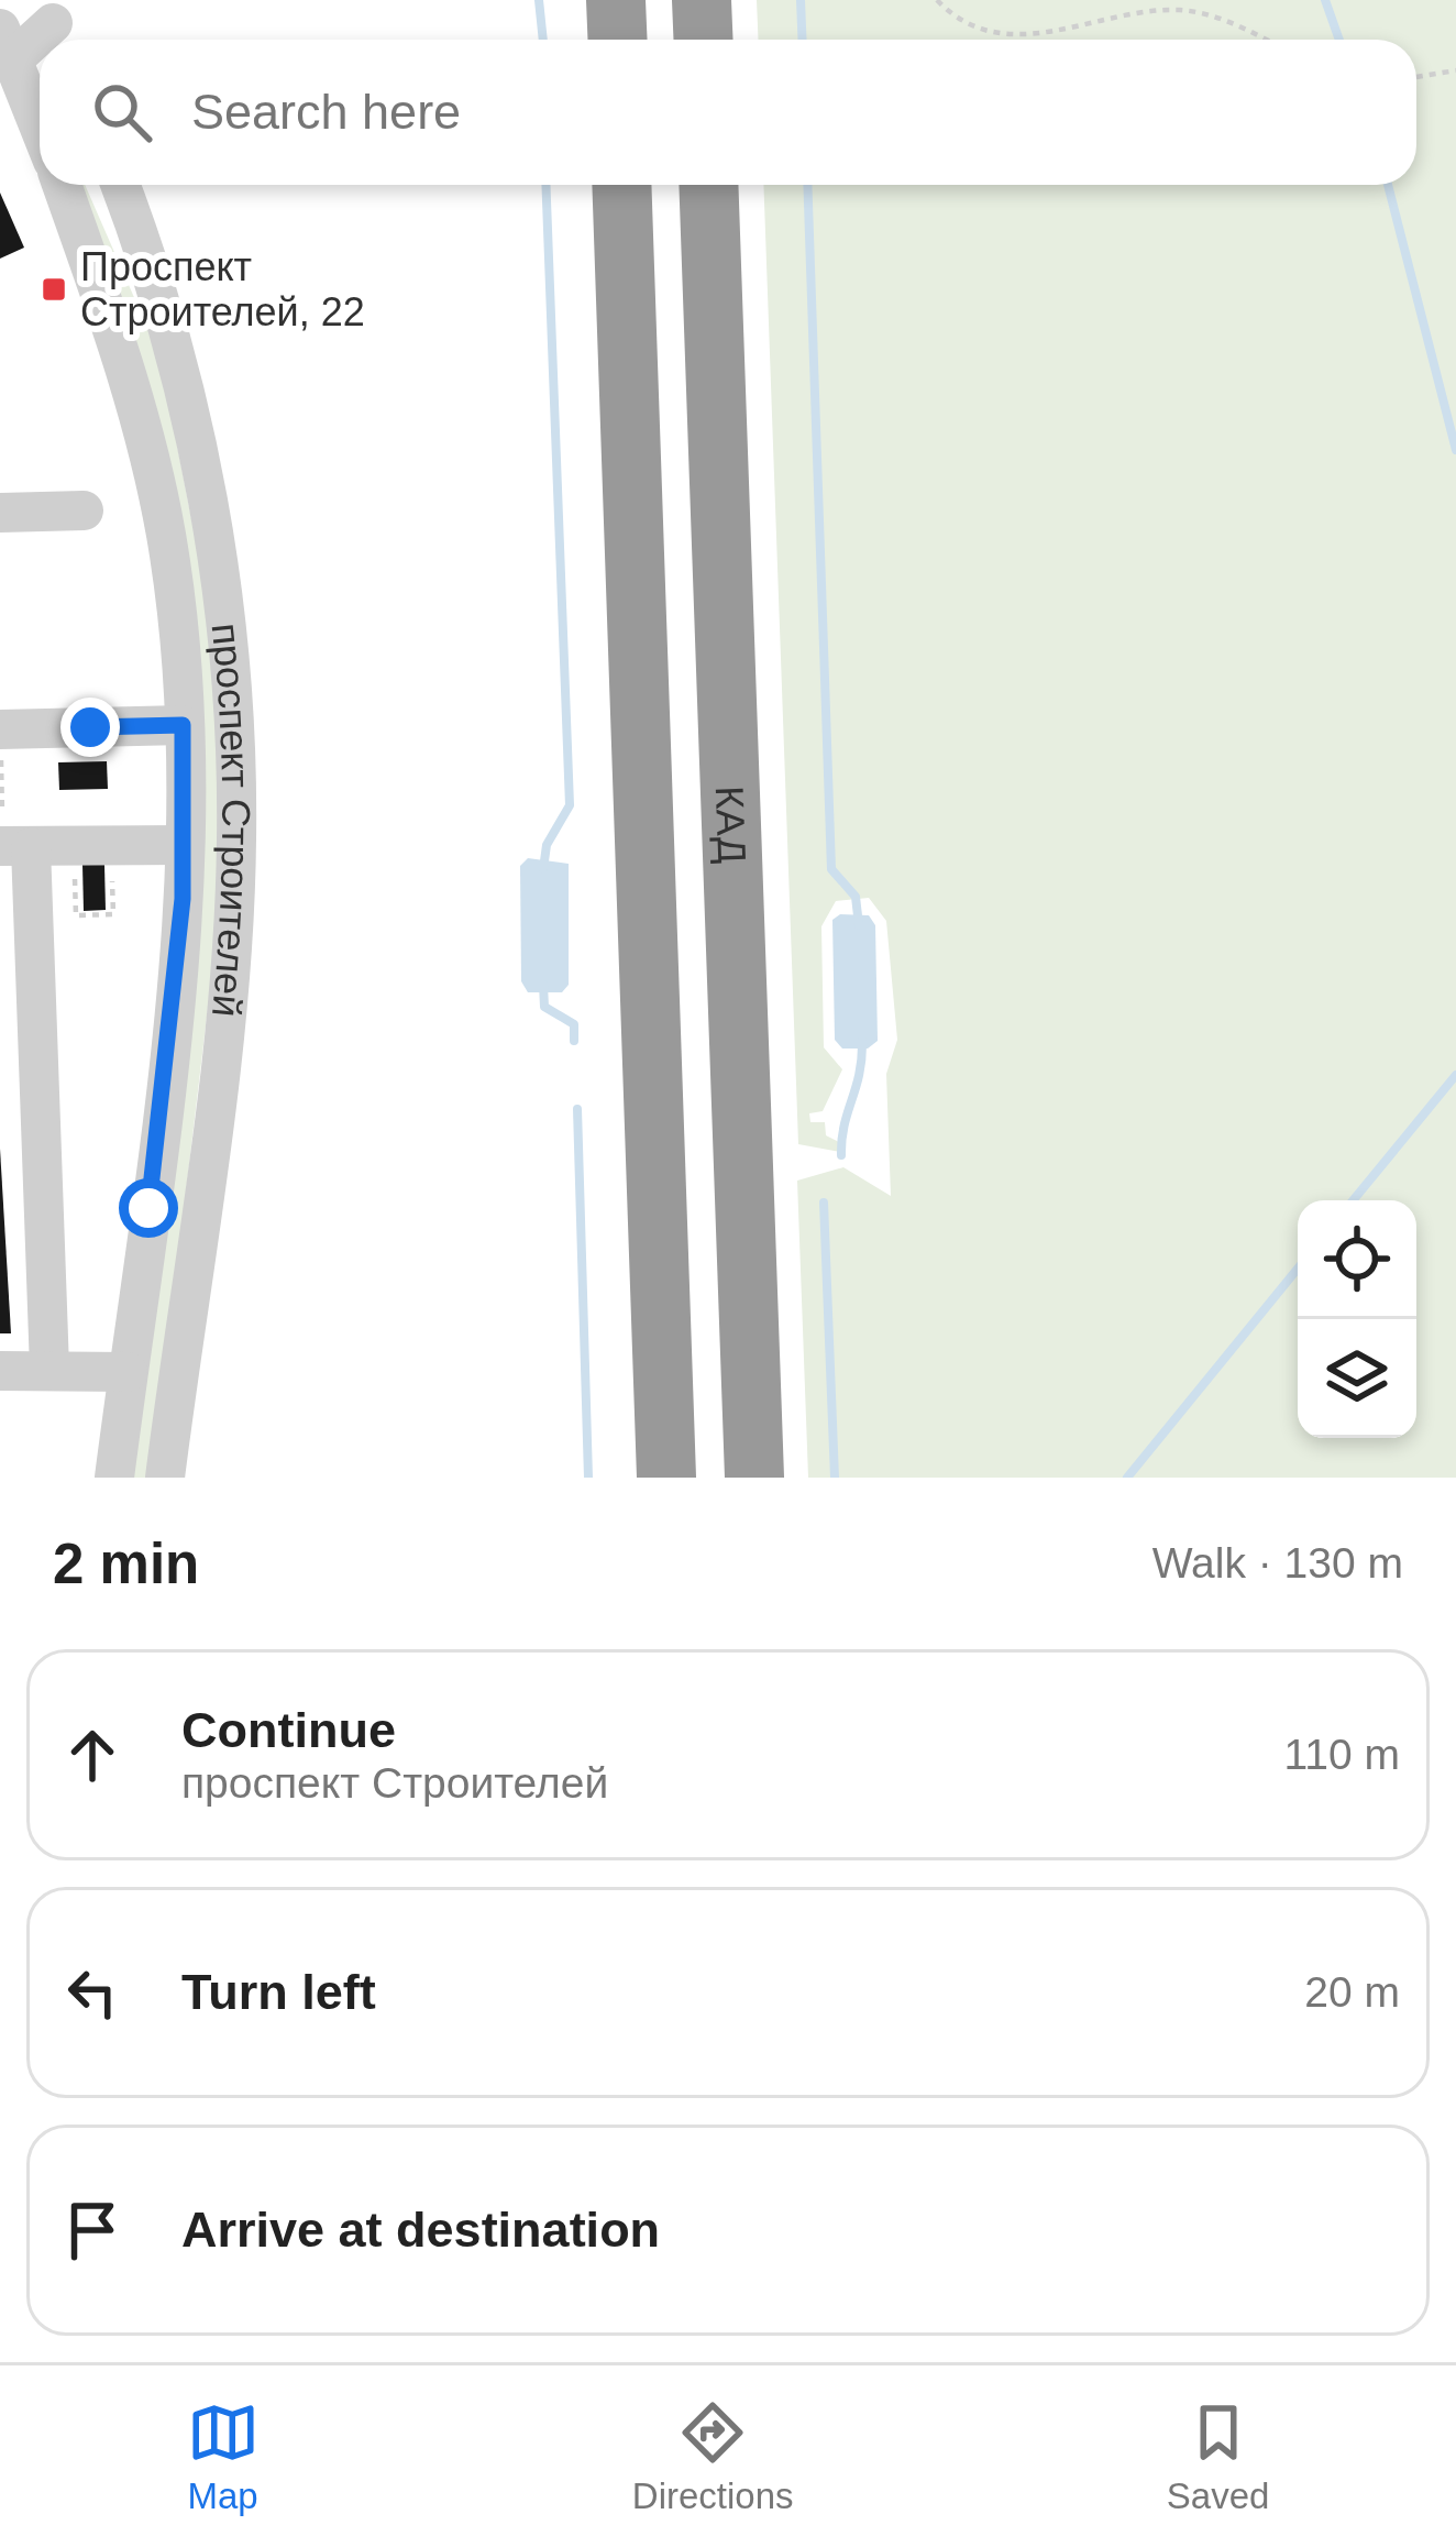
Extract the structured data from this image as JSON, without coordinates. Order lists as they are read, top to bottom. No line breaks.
{"streets":{"highway":["КАД"],"street":["проспект Строителей"]},"places":{"transit":["Проспект Строителей, 22"]},"page":{"search":"Search here","heading":["2 min","Walk · 130 m"],"list":[["Continue","проспект Строителей","110 m"],["Turn left","20 m"],"Arrive at destination"],"nav":["Map","Directions","Saved"]}}
